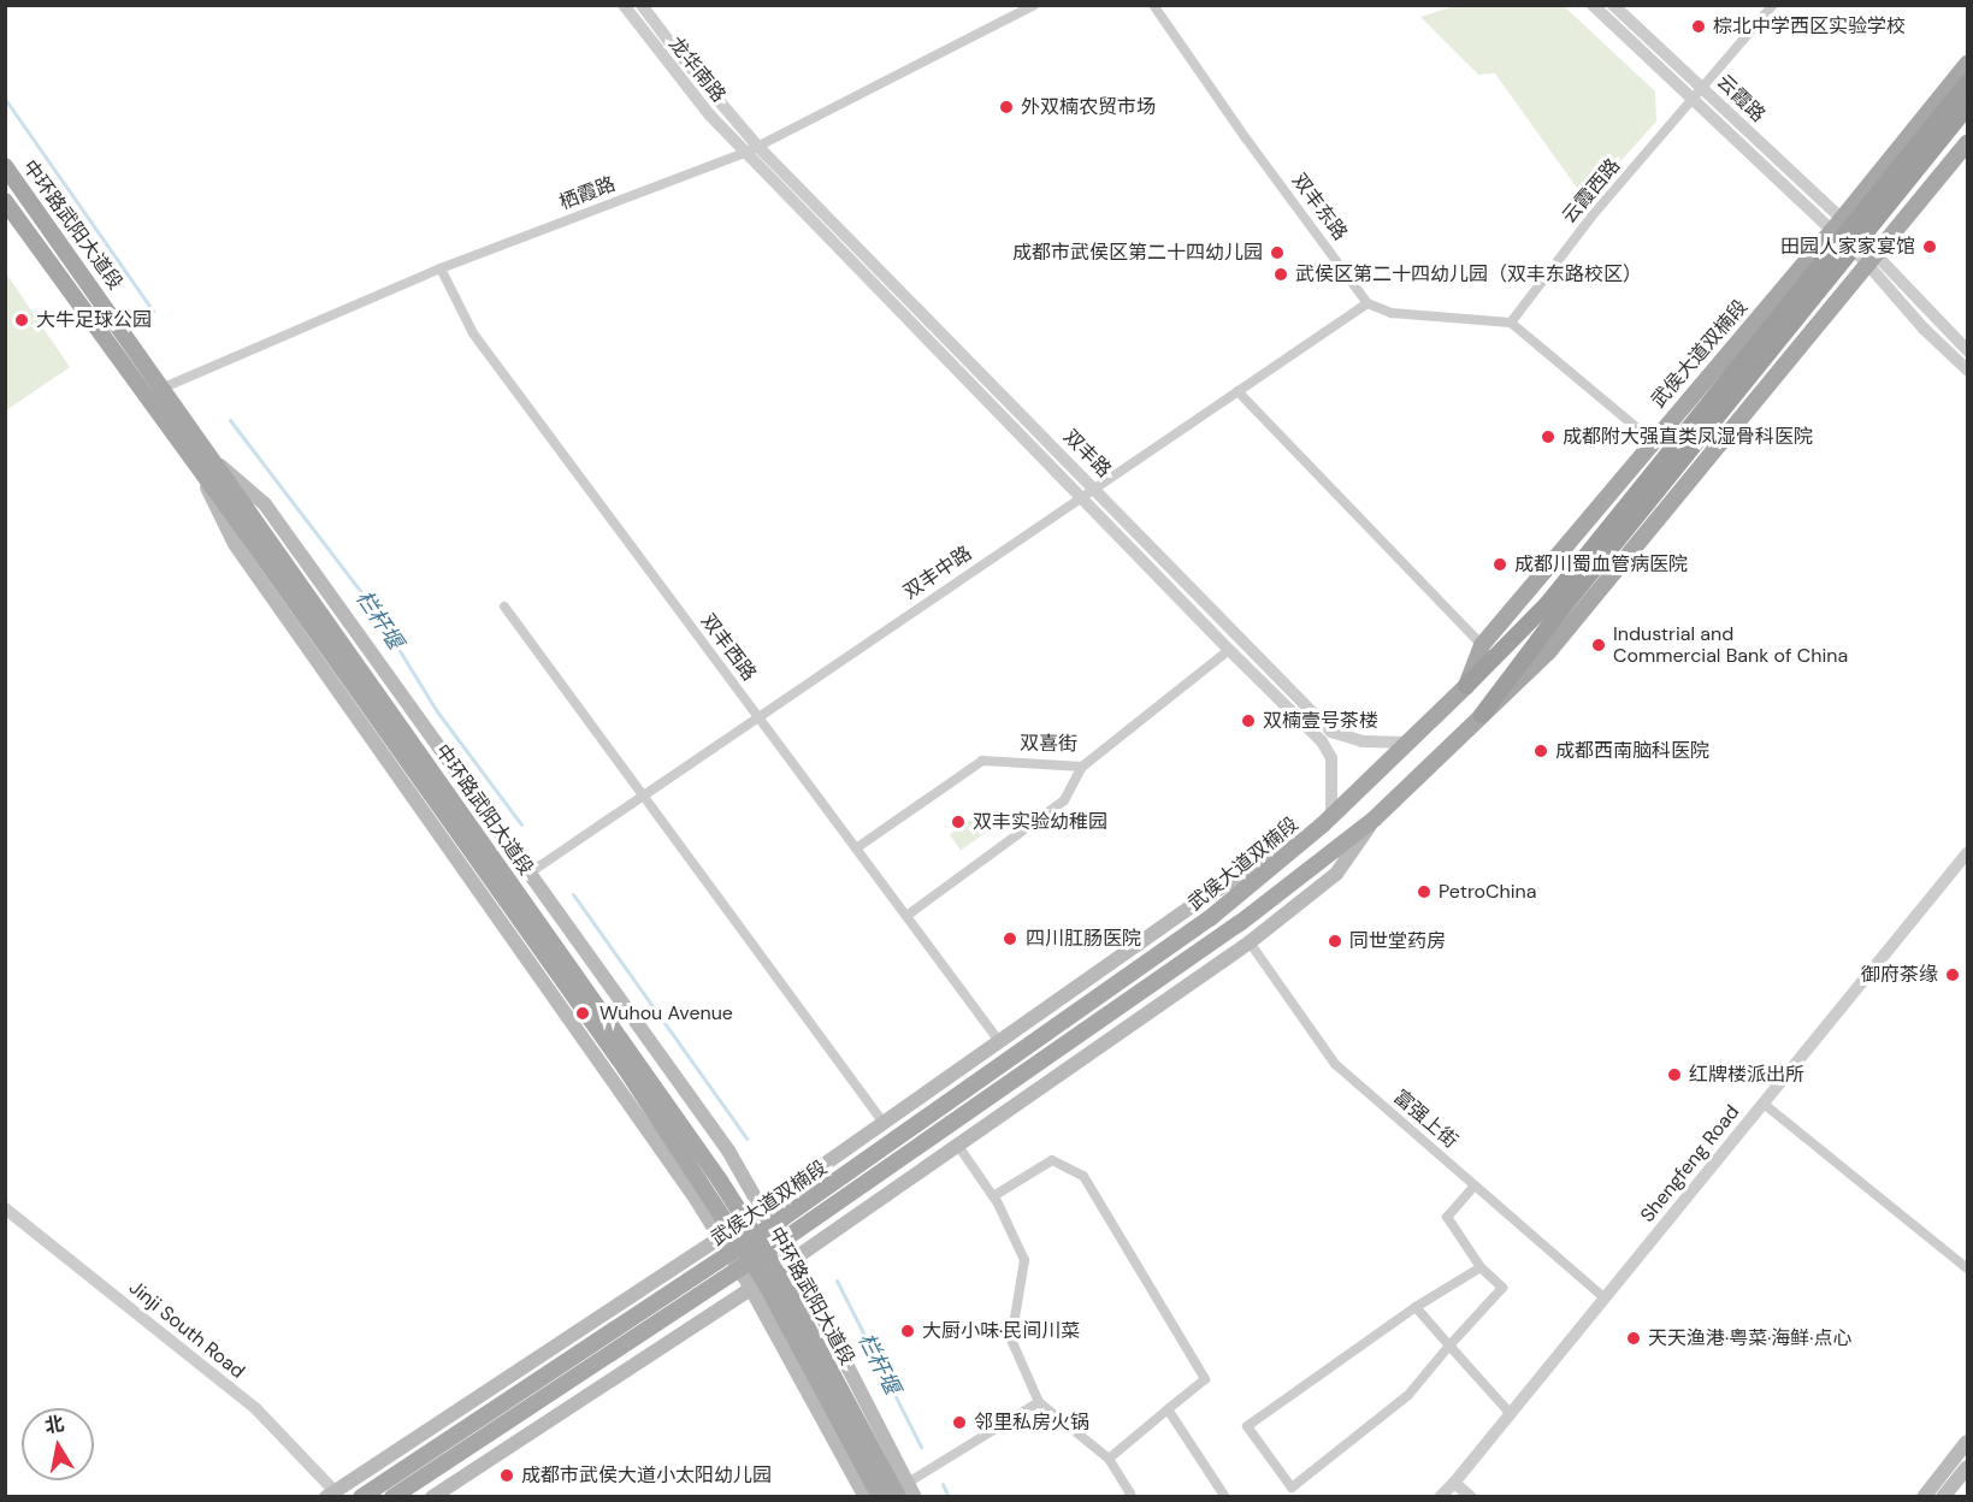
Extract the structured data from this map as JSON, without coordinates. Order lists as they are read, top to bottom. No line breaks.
{"streets":{"main road":["中环路武阳大道段","武侯大道双楠段"],"street":["龙华南路","云霞路","云霞西路","栖霞路","双丰东路","双丰路","双丰中路","双丰西路","双喜街","富强上街","Shengfeng Road","Jinji South Road"]},"crossings":[["龙华南路","栖霞路"],["龙华南路","双丰路"],["云霞路","云霞西路"],["云霞路","武侯大道双楠段"],["栖霞路","中环路武阳大道段"],["栖霞路","双丰路"],["栖霞路","双丰西路"],["双丰东路","双丰中路"],["武侯大道双楠段","双丰路"],["双丰路","双丰中路"],["双丰路","双喜街"],["双丰中路","双丰西路"],["双丰西路","双喜街"],["富强上街","Shengfeng Road"]],"water":["栏杆堰"],"places":["棕北中学西区实验学校","外双楠农贸市场","田园人家家宴馆","成都市武侯区第二十四幼儿园","武侯区第二十四幼儿园（双丰东路校区）","大牛足球公园","成都附大强直类凤湿骨科医院","成都川蜀血管病医院","Industrial and Commercial Bank of China","双楠壹号茶楼","成都西南脑科医院","双丰实验幼稚园","PetroChina","四川肛肠医院","同世堂药房","御府茶缘","Wuhou Avenue","红牌楼派出所","大厨小味·民间川菜","天天渔港·粤菜·海鲜·点心","邻里私房火锅","成都市武侯大道小太阳幼儿园"],"north":"top"}
